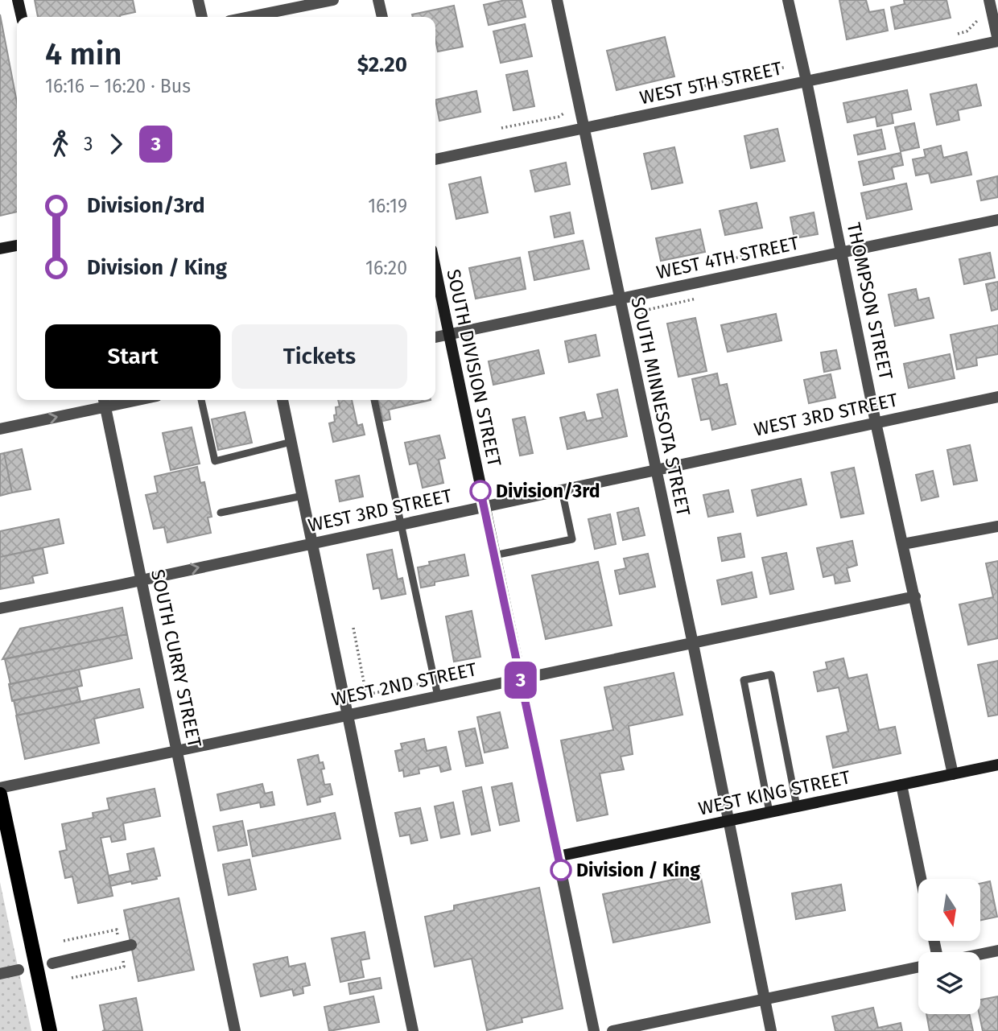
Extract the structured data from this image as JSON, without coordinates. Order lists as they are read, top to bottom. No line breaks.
{"streets":{"street":["WEST 5TH STREET","WEST 4TH STREET","THOMPSON STREET","SOUTH DIVISION STREET","SOUTH MINNESOTA STREET","WEST 3RD STREET","SOUTH CURRY STREET","WEST 2ND STREET","WEST KING STREET"]},"crossings":[["WEST 5TH STREET","THOMPSON STREET"],["WEST 5TH STREET","SOUTH MINNESOTA STREET"],["WEST 4TH STREET","THOMPSON STREET"],["WEST 4TH STREET","SOUTH DIVISION STREET"],["WEST 4TH STREET","SOUTH MINNESOTA STREET"],["THOMPSON STREET","WEST 3RD STREET"],["THOMPSON STREET","WEST 2ND STREET"],["THOMPSON STREET","WEST KING STREET"],["SOUTH DIVISION STREET","WEST 3RD STREET"],["SOUTH DIVISION STREET","WEST 2ND STREET"],["SOUTH DIVISION STREET","WEST KING STREET"],["SOUTH MINNESOTA STREET","WEST 3RD STREET"],["SOUTH MINNESOTA STREET","WEST 2ND STREET"],["SOUTH MINNESOTA STREET","WEST KING STREET"],["WEST 3RD STREET","SOUTH CURRY STREET"],["SOUTH CURRY STREET","WEST 2ND STREET"]],"places":["Division/3rd","Division / King"],"lines":["bus line 3"],"north":"bottom","page":{"on_map":"3","heading":["4 min","16:16 – 16:20 · Bus","$2.20"],"legs":["3","3"],"list":[{"name":"Division/3rd","value":"16:19"},{"name":"Division / King","value":"16:20"}],"buttons":["Start","Tickets"]}}
